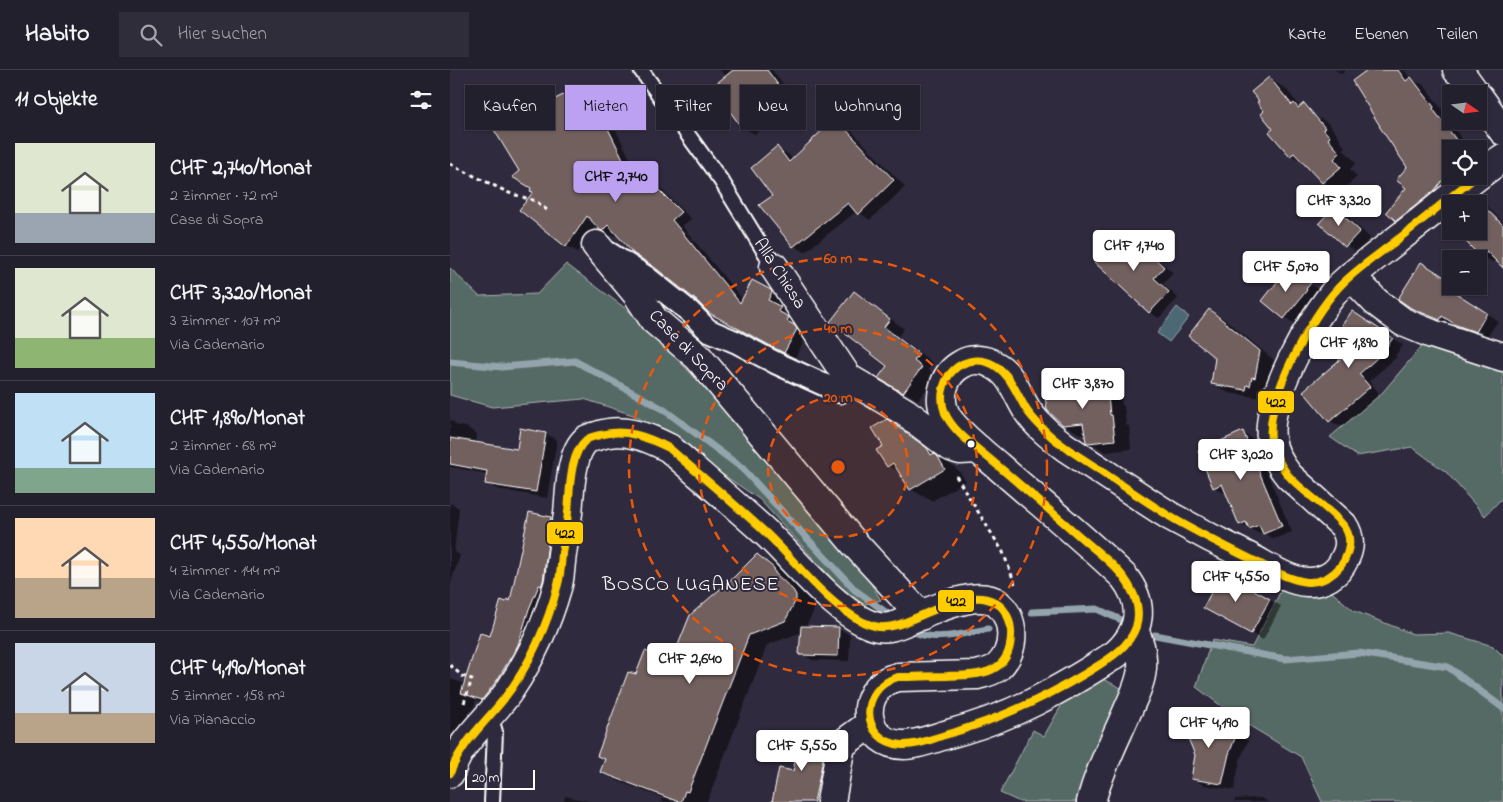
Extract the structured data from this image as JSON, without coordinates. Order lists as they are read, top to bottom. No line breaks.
{"streets":{"street":["Alla Chiesa","Case di Sopra"]},"crossings":[["Alla Chiesa","Case di Sopra"]],"districts":["BOSCO LUGANESE"],"lines":["transit line 422"],"scale_bar":"20 m","north":"right","page":{"header":"Habito","search":"Hier suchen","nav":["Karte","Ebenen","Teilen"],"heading":"11 Objekte","map_buttons":["+","−"],"chip":["Kaufen","Mieten","Filter","Neu","Wohnung"],"list":[{"name":"CHF 2,740/Monat","note":"2 Zimmer · 72 m² · Case di Sopra"},{"name":"CHF 3,320/Monat","note":"3 Zimmer · 107 m² · Via Cademario"},{"name":"CHF 1,890/Monat","note":"2 Zimmer · 68 m² · Via Cademario"},{"name":"CHF 4,550/Monat","note":"4 Zimmer · 144 m² · Via Cademario"},{"name":"CHF 4,190/Monat","note":"5 Zimmer · 158 m² · Via Pianaccio"}],"price":["CHF 2,740","CHF 3,320","CHF 1,740","CHF 5,070","CHF 1,890","CHF 3,870","CHF 3,020","CHF 4,550","CHF 2,640","CHF 4,190","CHF 5,550"],"scale":"20 m"},"rings":["60 m","40 m","20 m"]}
